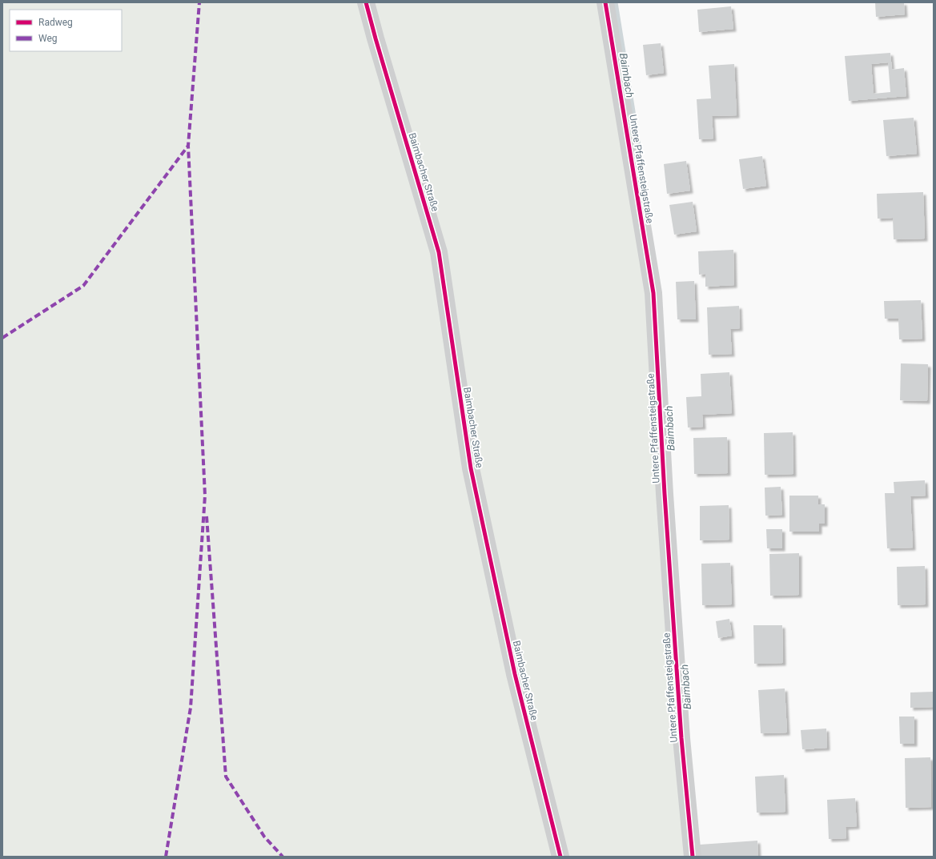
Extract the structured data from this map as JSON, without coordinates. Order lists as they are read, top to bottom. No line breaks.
{"streets":{"street":["Untere Pfaffensteigstraße","Baimbacher Straße"]},"water":["Baimbach"],"legend":["Radweg","Weg"]}
